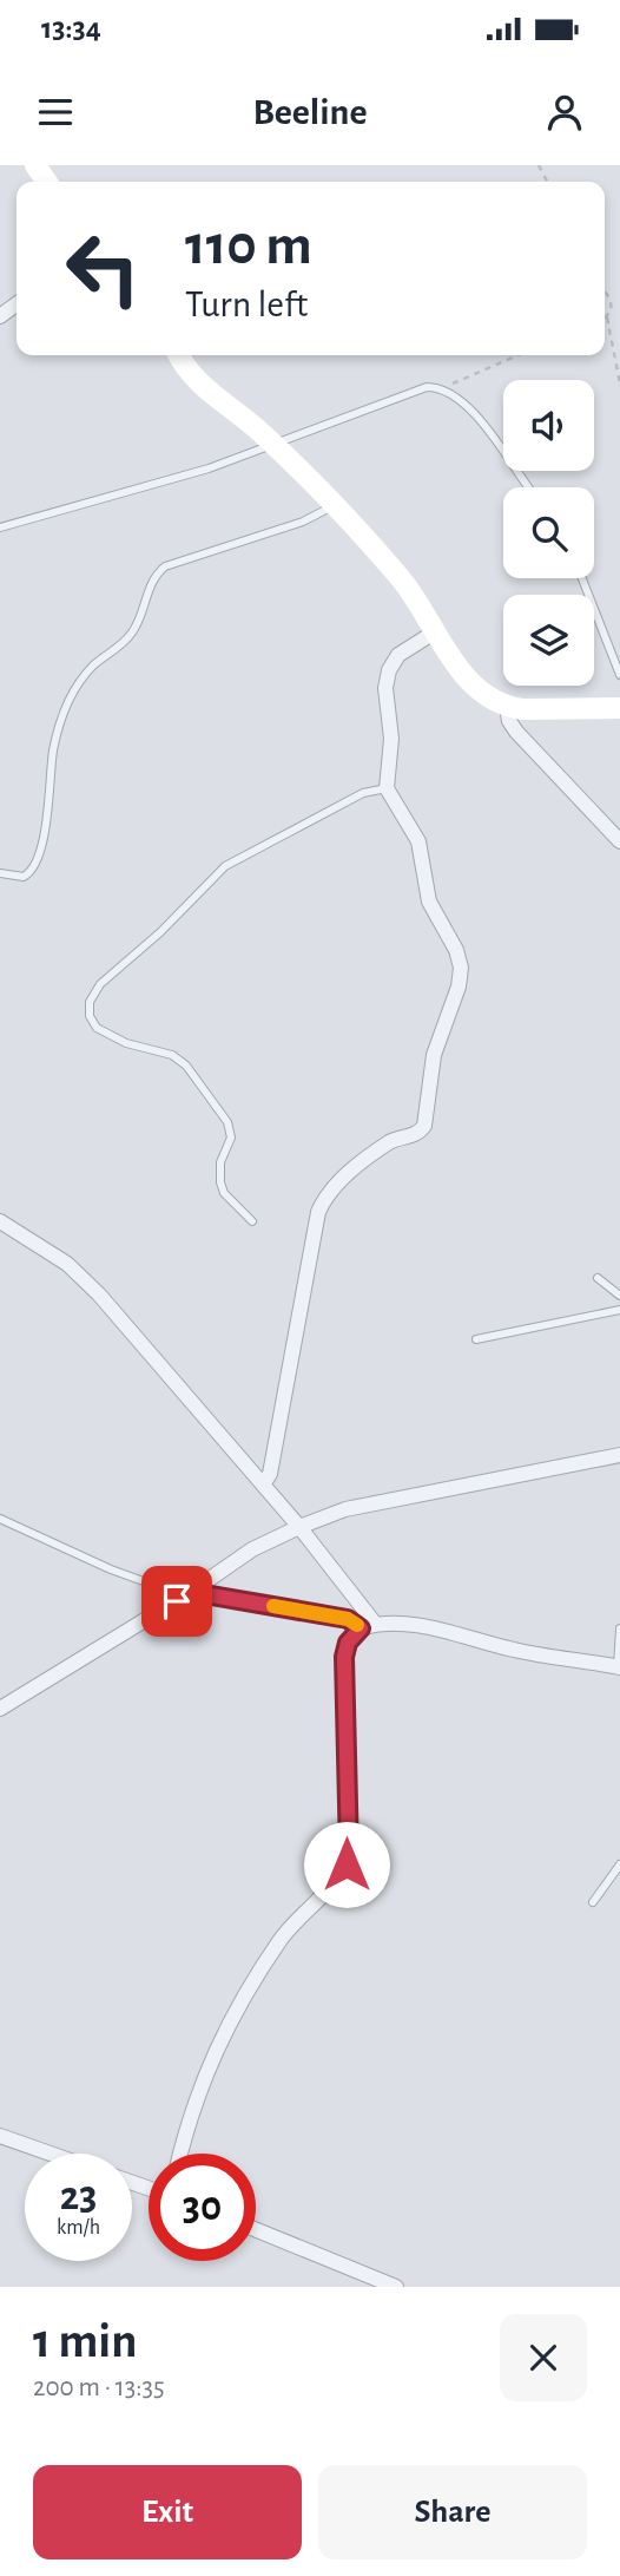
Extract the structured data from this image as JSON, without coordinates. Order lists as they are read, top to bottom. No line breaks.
{"page":{"status":"13:34","header":"Beeline","turn":["110 m","Turn left"],"speed":"23 km/h","limit":"30","heading":["1 min","200 m · 13:35"],"buttons":["Exit","Share"]}}
